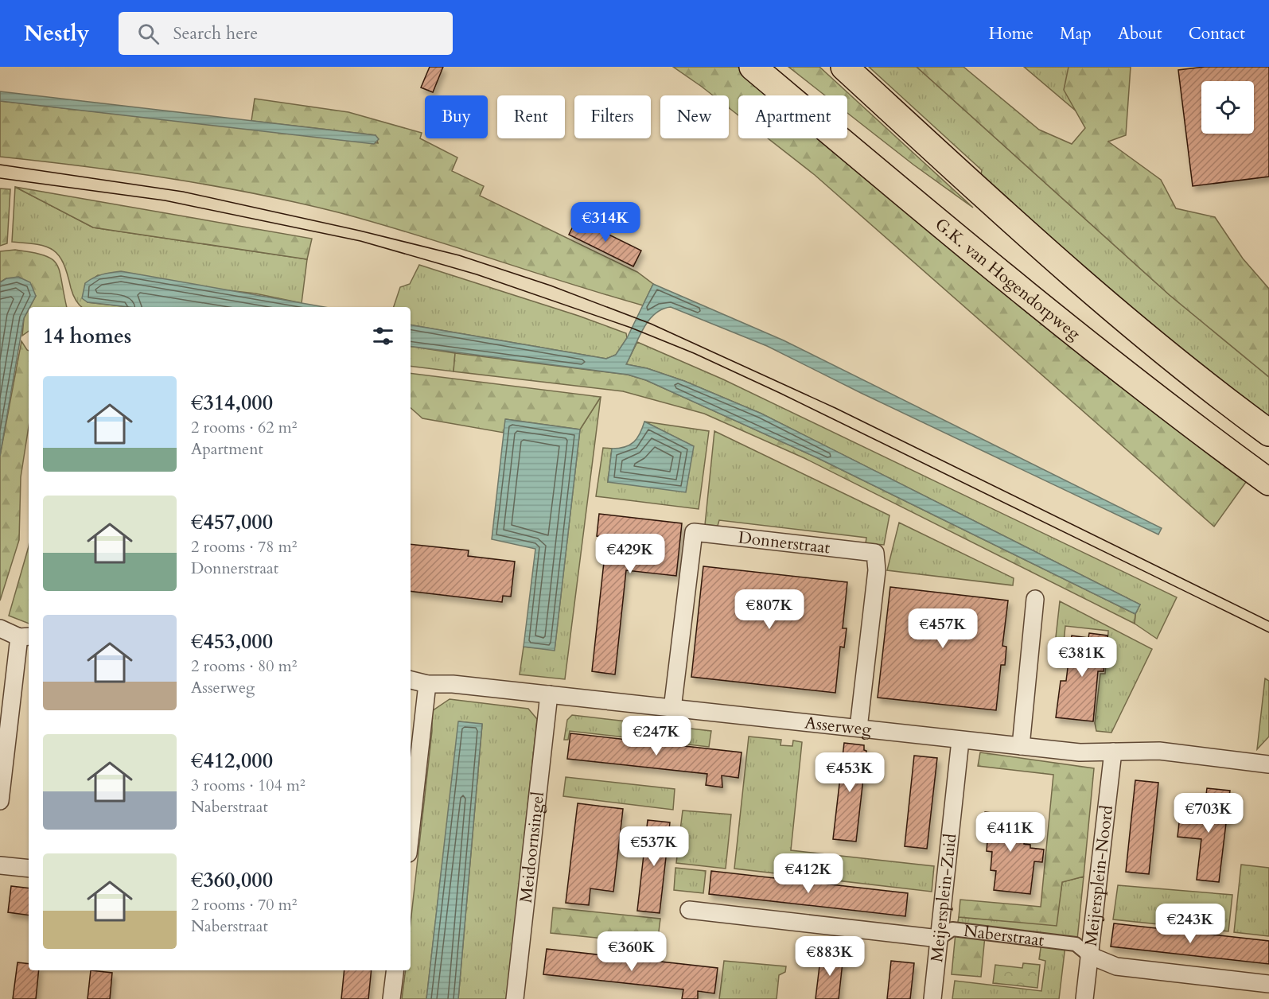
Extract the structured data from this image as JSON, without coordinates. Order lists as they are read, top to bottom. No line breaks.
{"streets":{"main road":["G.K. van Hogendorpweg"],"street":["Donnerstraat","Asserweg","Meidoornsingel","Meijersplein-Noord","Meijersplein-Zuid","Naberstraat"]},"crossings":[["Donnerstraat","Asserweg"],["Asserweg","Meidoornsingel"],["Asserweg","Meijersplein-Noord"],["Asserweg","Meijersplein-Zuid"],["Meijersplein-Noord","Naberstraat"],["Meijersplein-Zuid","Naberstraat"]],"page":{"header":"Nestly","search":"Search here","nav":["Home","Map","About","Contact"],"chip":["Buy","Rent","Filters","New","Apartment"],"price":["€314K","€429K","€807K","€457K","€381K","€247K","€453K","€703K","€411K","€537K","€412K","€243K","€360K","€883K"],"heading":"14 homes","list":[{"name":"€314,000","note":"2 rooms · 62 m² · Apartment"},{"name":"€457,000","note":"2 rooms · 78 m² · Donnerstraat"},{"name":"€453,000","note":"2 rooms · 80 m² · Asserweg"},{"name":"€412,000","note":"3 rooms · 104 m² · Naberstraat"},{"name":"€360,000","note":"2 rooms · 70 m² · Naberstraat"}]}}
